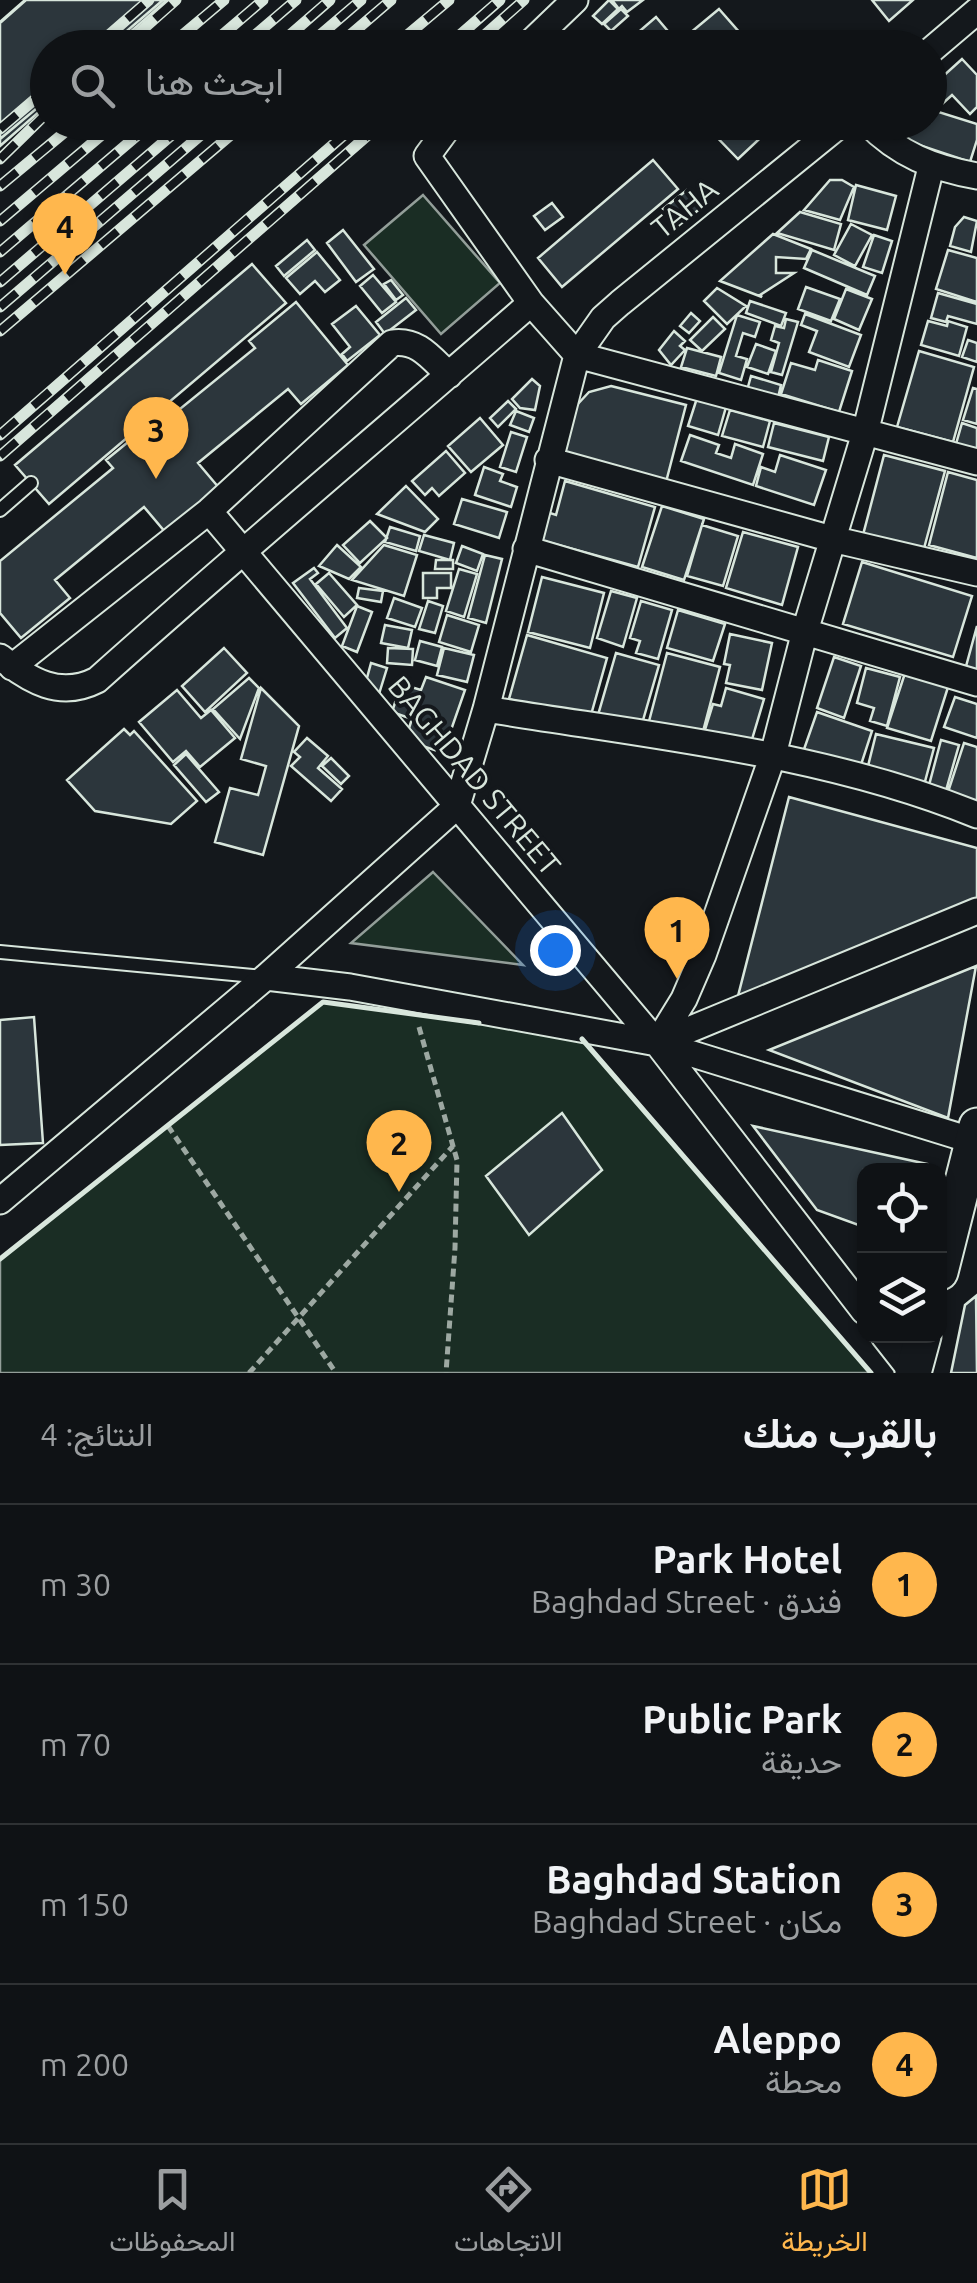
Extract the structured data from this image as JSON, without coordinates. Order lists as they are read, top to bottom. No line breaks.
{"streets":{"street":["TAHA","BAGHDAD STREET"]},"page":{"search":"ابحث هنا","pins":["4","3","1","2"],"heading":["بالقرب منك","النتائج: 4"],"list":[{"mark":"1","name":"Park Hotel","note":"فندق · Baghdad Street","value":"30 m"},{"mark":"2","name":"Public Park","note":"حديقة","value":"70 m"},{"mark":"3","name":"Baghdad Station","note":"مكان · Baghdad Street","value":"150 m"},{"mark":"4","name":"Aleppo","note":"محطة","value":"200 m"}],"nav":["الخريطة","الاتجاهات","المحفوظات"]}}
